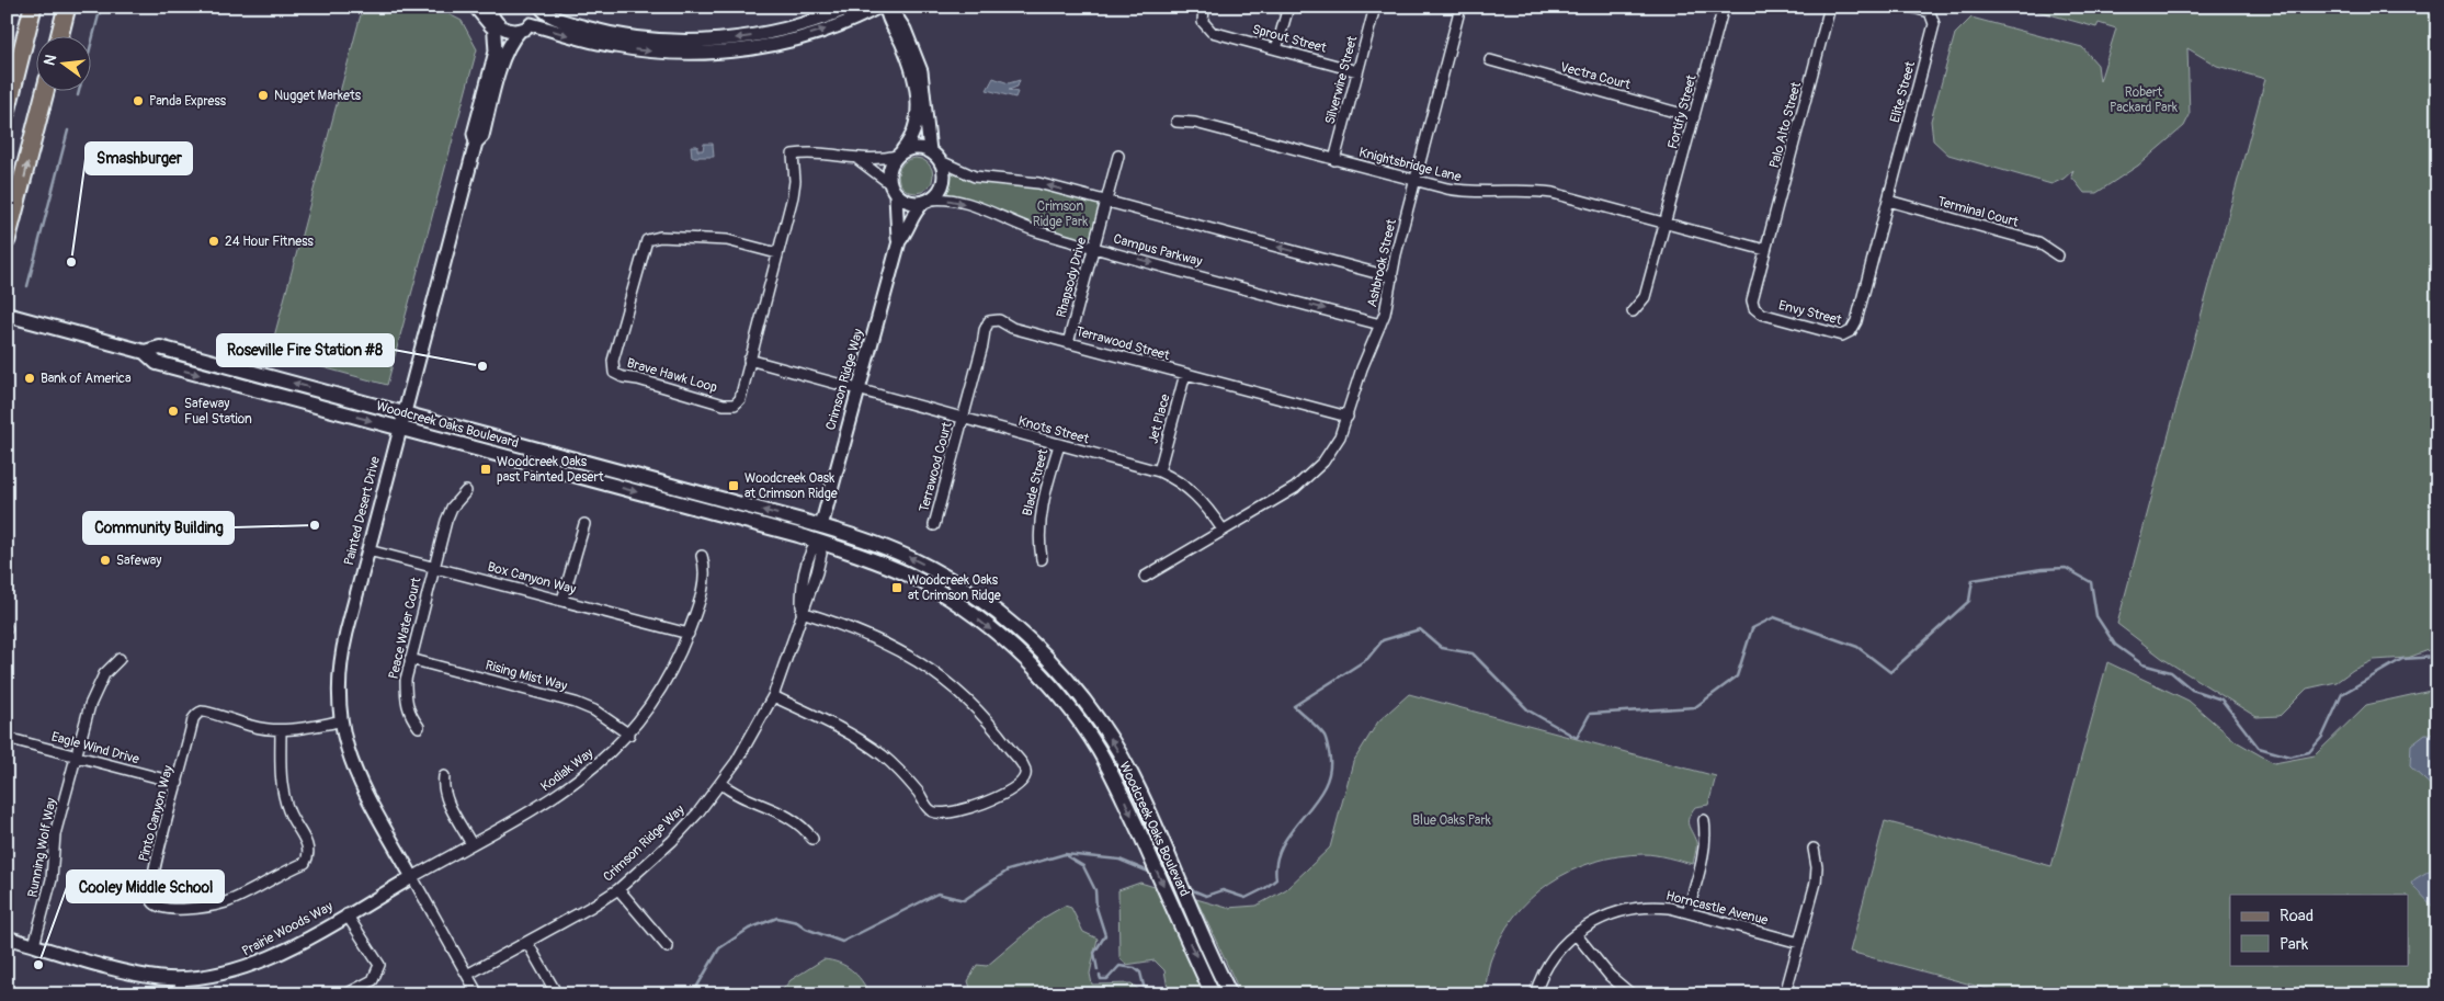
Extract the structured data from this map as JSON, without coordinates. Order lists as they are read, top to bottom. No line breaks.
{"streets":{"main road":["Woodcreek Oaks Boulevard"],"street":["Sprout Street","Vectra Court","Silverwire Street","Elite Street","Fortify Street","Palo Alto Street","Knightsbridge Lane","Terminal Court","Campus Parkway","Ashbrook Street","Rhapsody Drive","Envy Street","Terrawood Street","Brave Hawk Loop","Crimson Ridge Way","Jet Place","Knots Street","Terrawood Court","Blade Street","Painted Desert Drive","Box Canyon Way","Peace Water Court","Rising Mist Way","Eagle Wind Drive","Kodiak Way","Pinto Canyon Way","Running Wolf Way","Horncastle Avenue","Prairie Woods Way"]},"crossings":[["Sprout Street","Silverwire Street"],["Vectra Court","Fortify Street"],["Silverwire Street","Knightsbridge Lane"],["Elite Street","Terminal Court"],["Elite Street","Envy Street"],["Fortify Street","Knightsbridge Lane"],["Palo Alto Street","Knightsbridge Lane"],["Palo Alto Street","Envy Street"],["Knightsbridge Lane","Ashbrook Street"],["Knightsbridge Lane","Envy Street"],["Terminal Court","Envy Street"],["Campus Parkway","Ashbrook Street"],["Campus Parkway","Rhapsody Drive"],["Campus Parkway","Crimson Ridge Way"],["Ashbrook Street","Terrawood Street"],["Ashbrook Street","Knots Street"],["Rhapsody Drive","Terrawood Street"],["Terrawood Street","Jet Place"],["Terrawood Street","Knots Street"],["Terrawood Street","Terrawood Court"],["Brave Hawk Loop","Knots Street"],["Crimson Ridge Way","Woodcreek Oaks Boulevard"],["Crimson Ridge Way","Knots Street"],["Jet Place","Knots Street"],["Woodcreek Oaks Boulevard","Painted Desert Drive"],["Knots Street","Terrawood Court"],["Knots Street","Blade Street"],["Painted Desert Drive","Box Canyon Way"],["Painted Desert Drive","Kodiak Way"],["Painted Desert Drive","Pinto Canyon Way"],["Painted Desert Drive","Prairie Woods Way"],["Box Canyon Way","Peace Water Court"],["Box Canyon Way","Kodiak Way"],["Peace Water Court","Rising Mist Way"],["Rising Mist Way","Kodiak Way"],["Eagle Wind Drive","Pinto Canyon Way"],["Eagle Wind Drive","Running Wolf Way"],["Kodiak Way","Prairie Woods Way"],["Running Wolf Way","Prairie Woods Way"]],"parks":["Robert Packard Park","Crimson Ridge Park","Blue Oaks Park"],"places":{"other":["Nugget Markets","Panda Express","24 Hour Fitness","Smashburger","Roseville Fire Station #8","Bank of America","Safeway Fuel Station","Community Building","Safeway","Cooley Middle School"],"transit":["Woodcreek Oaks past Painted Desert","Woodcreek Oask at Crimson Ridge","Woodcreek Oaks at Crimson Ridge"]},"legend":["Road","Park"],"north":"left"}
